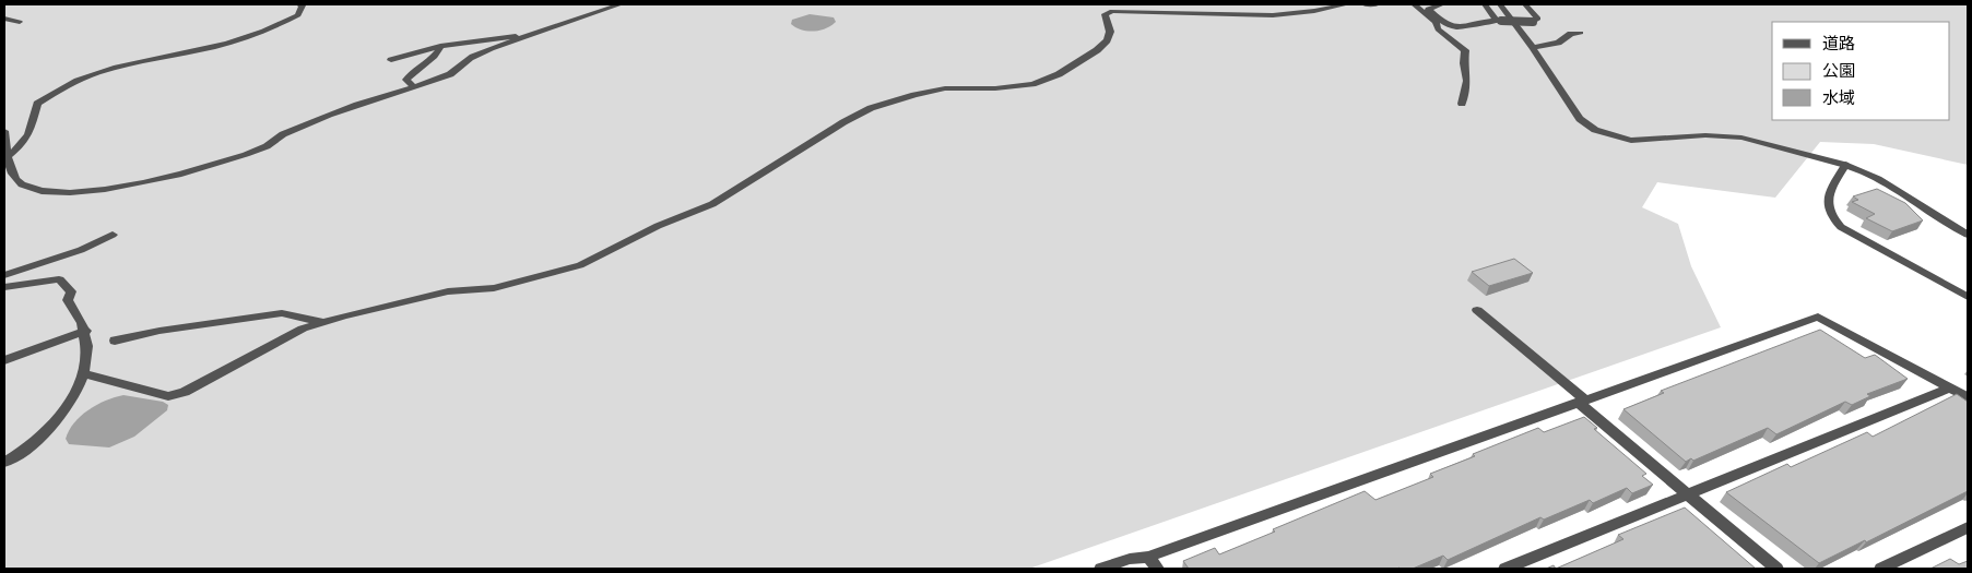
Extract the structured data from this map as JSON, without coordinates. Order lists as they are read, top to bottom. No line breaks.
{"legend":["道路","公園","水域"]}
